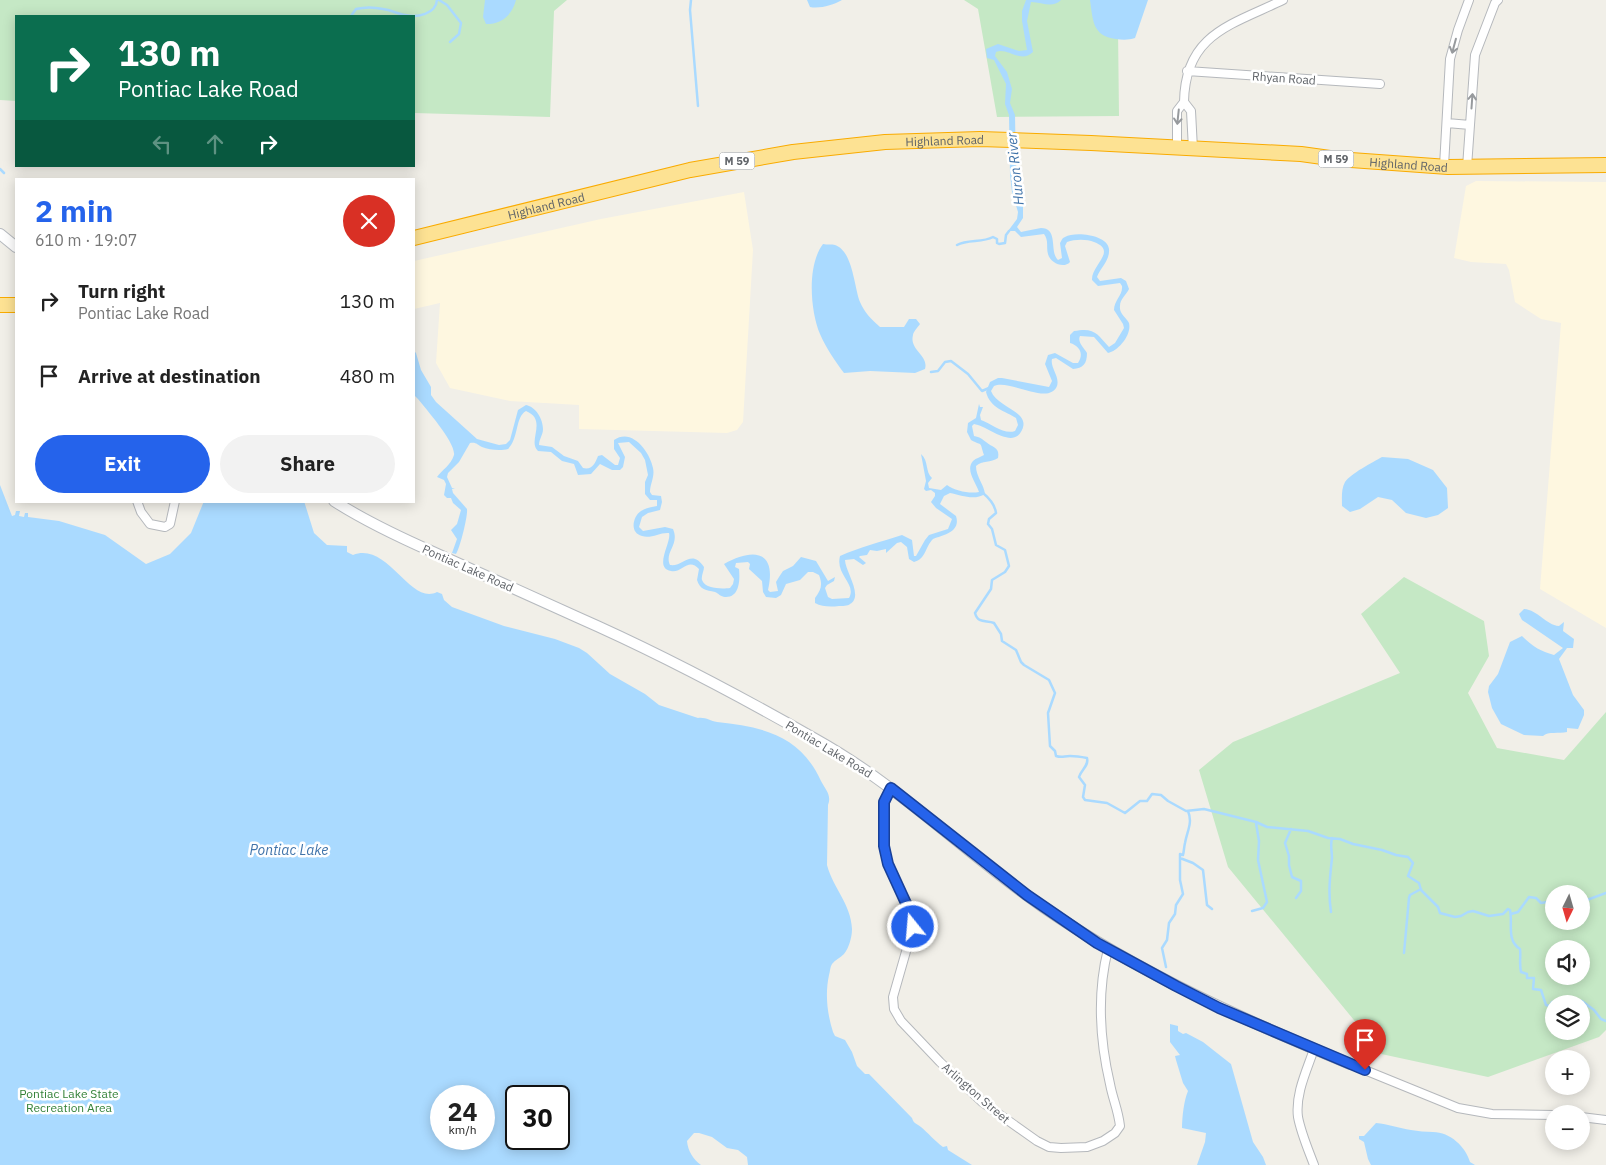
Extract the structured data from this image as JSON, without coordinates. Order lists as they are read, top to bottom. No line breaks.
{"streets":{"highway":["Highland Road","M 59"],"street":["Rhyan Road","Pontiac Lake Road","Arlington Street"]},"crossings":[["Pontiac Lake Road","Arlington Street"]],"water":["Huron River","Pontiac Lake"],"parks":["Pontiac Lake State Recreation Area"],"north":"bottom","page":{"turn":["130 m","Pontiac Lake Road"],"heading":["2 min","610 m · 19:07"],"list":[{"name":"Turn right","note":"Pontiac Lake Road","value":"130 m"},{"name":"Arrive at destination","value":"480 m"}],"buttons":["Exit","Share"],"map_buttons":["+","−"],"speed":"24 km/h","limit":"30"}}
